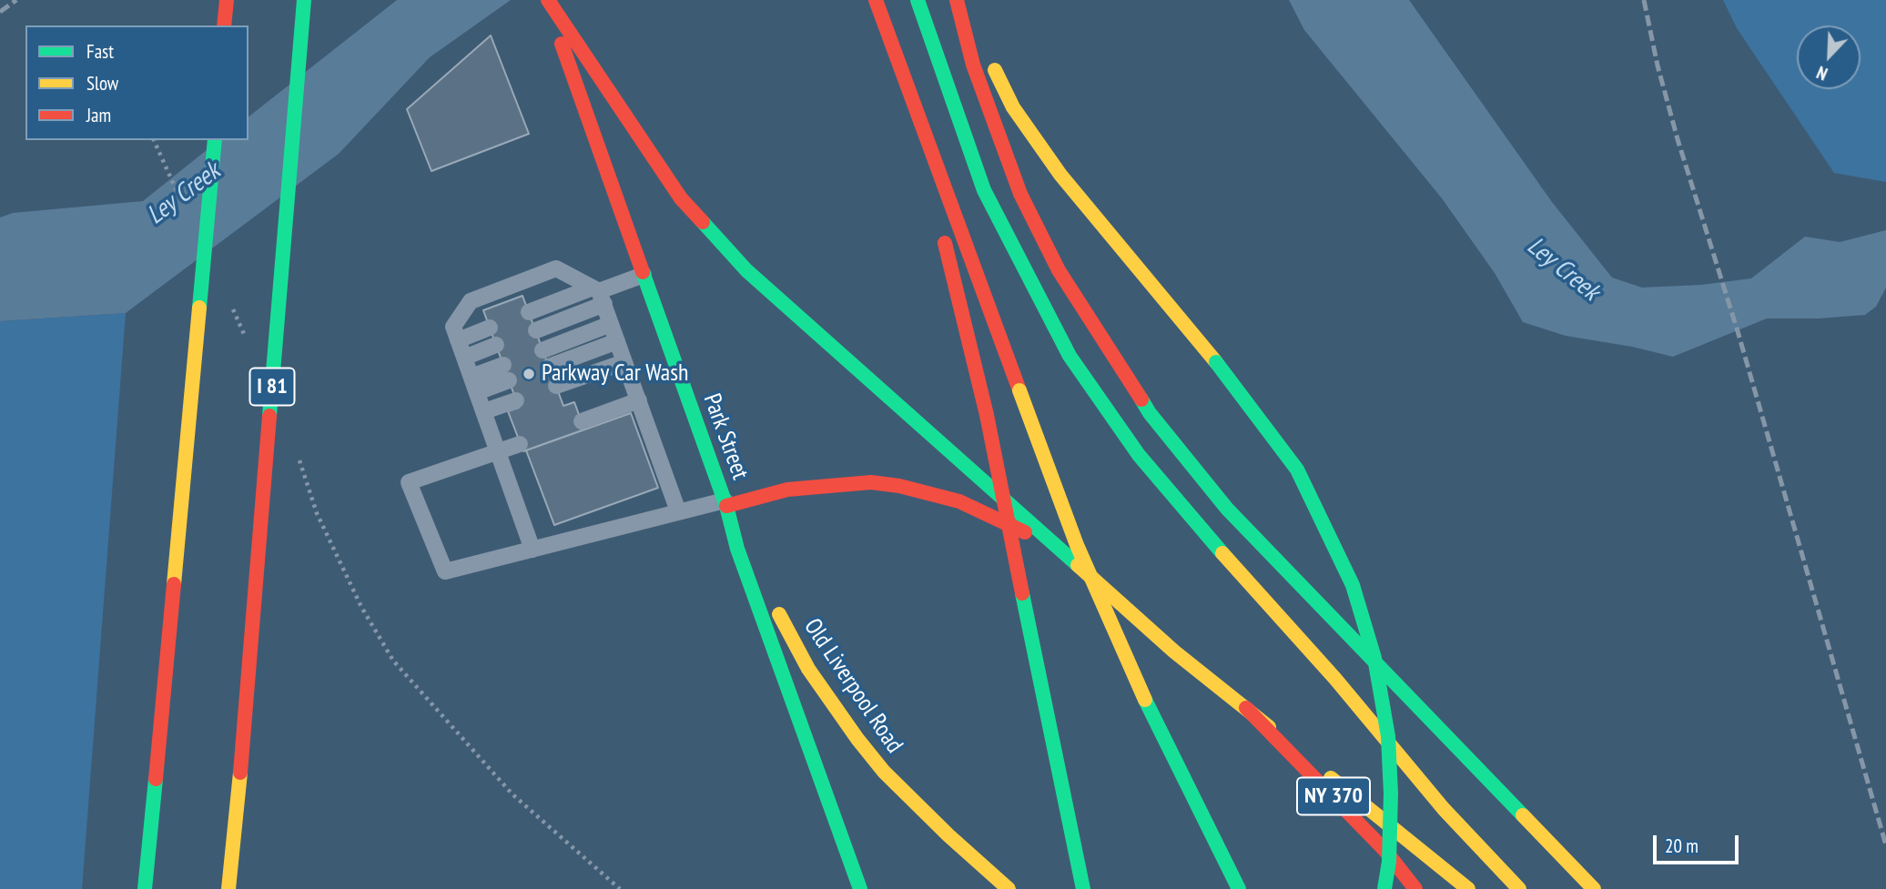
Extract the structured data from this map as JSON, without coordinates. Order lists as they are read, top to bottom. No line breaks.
{"streets":{"main road":["I 81","Park Street","Old Liverpool Road","NY 370"]},"crossings":[["Park Street","Old Liverpool Road"],["Park Street","NY 370"],["Old Liverpool Road","NY 370"]],"water":["Ley Creek"],"places":["Parkway Car Wash"],"legend":["Fast","Slow","Jam"],"scale_bar":"20 m","north":"bottom left"}
